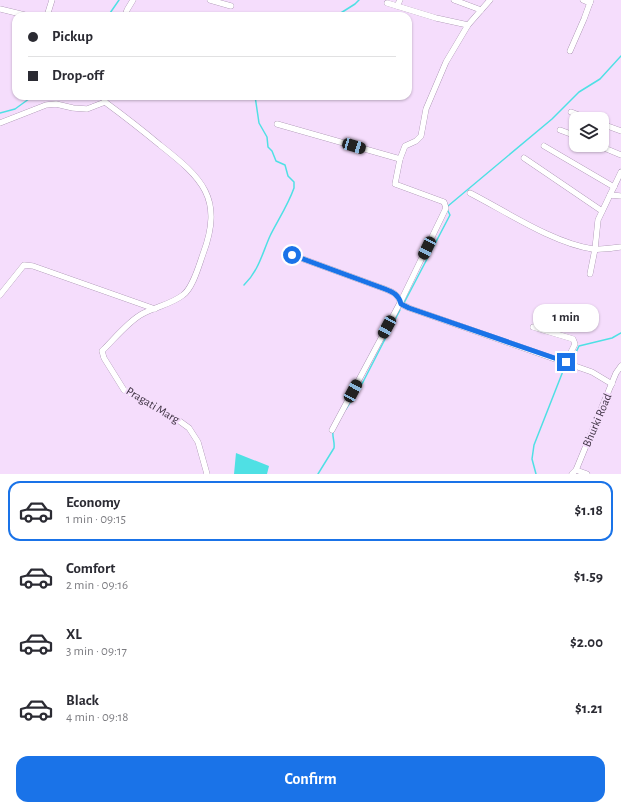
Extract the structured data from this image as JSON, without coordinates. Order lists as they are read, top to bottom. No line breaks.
{"streets":{"street":["Pragati Marg","Bhurki Road"]},"page":{"banner":["Pickup","Drop-off"],"bubble":"1 min","list":[{"name":"Economy","note":"1 min · 09:15","value":"$1.18"},{"name":"Comfort","note":"2 min · 09:16","value":"$1.59"},{"name":"XL","note":"3 min · 09:17","value":"$2.00"},{"name":"Black","note":"4 min · 09:18","value":"$1.21"}],"buttons":"Confirm"}}
